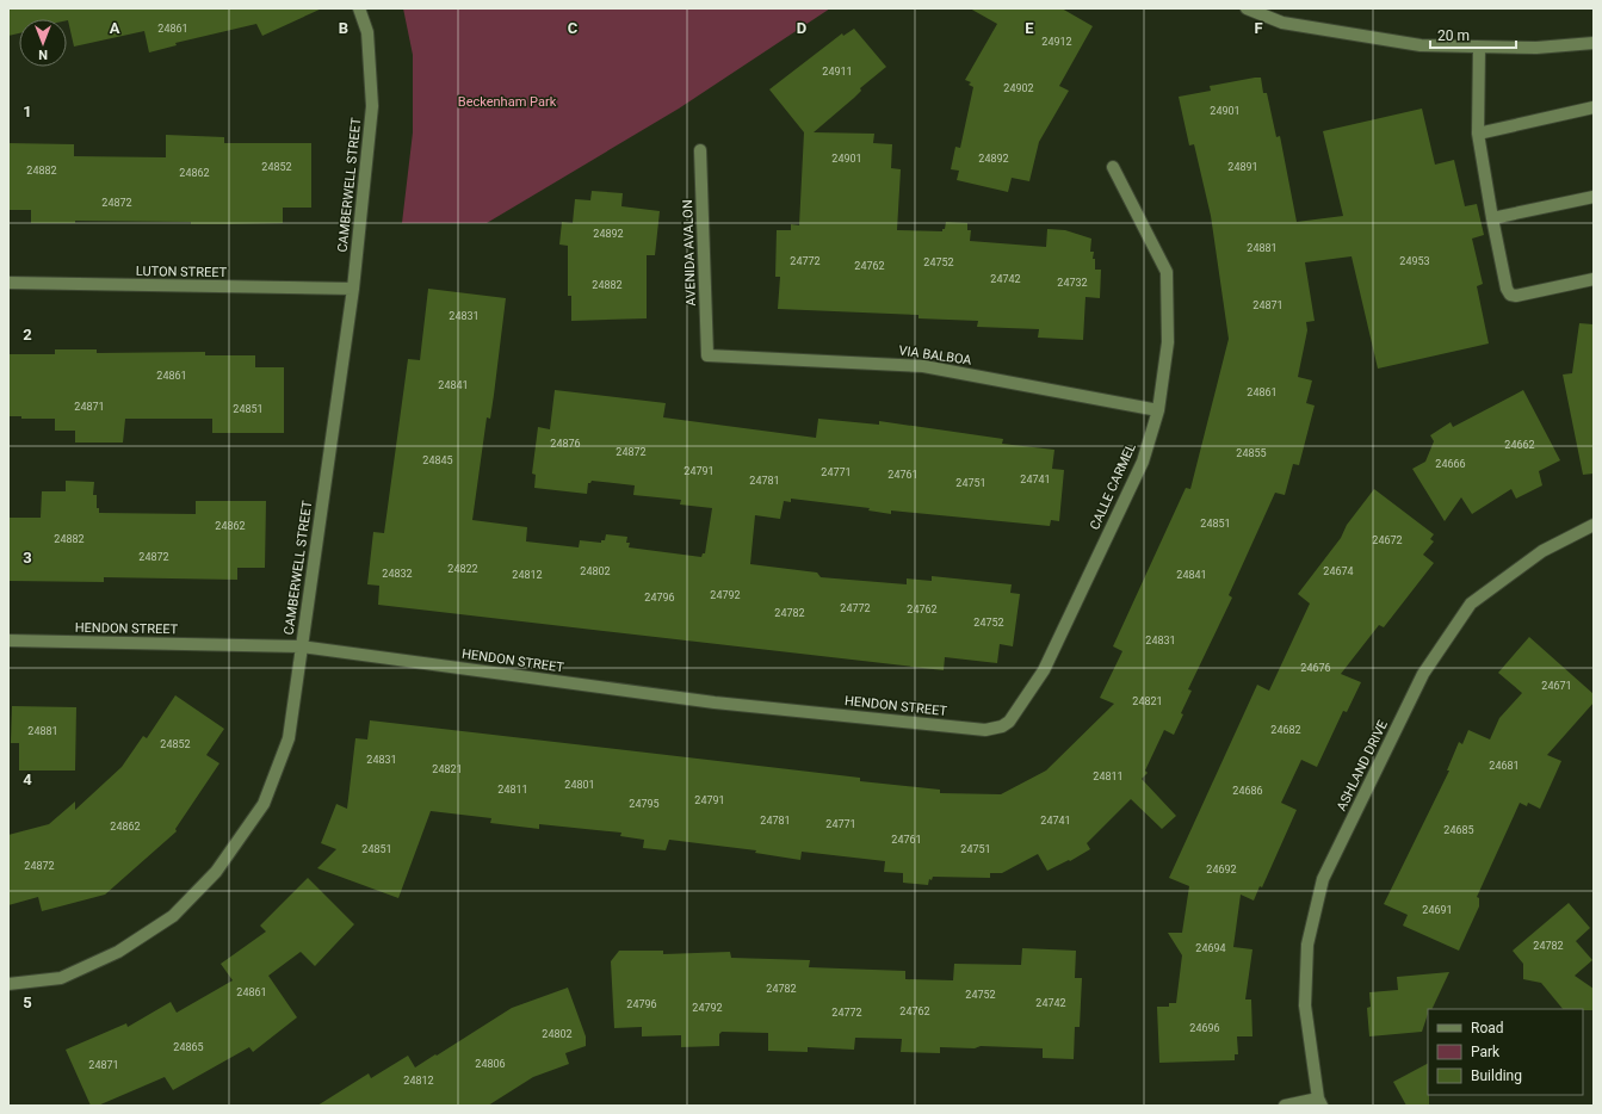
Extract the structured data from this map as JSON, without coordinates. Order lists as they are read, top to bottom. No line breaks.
{"streets":{"street":["CAMBERWELL STREET","AVENIDA AVALON","LUTON STREET","VIA BALBOA","CALLE CARMEL","HENDON STREET","ASHLAND DRIVE"]},"crossings":[["CAMBERWELL STREET","LUTON STREET"],["CAMBERWELL STREET","HENDON STREET"],["AVENIDA AVALON","VIA BALBOA"],["VIA BALBOA","CALLE CARMEL"],["CALLE CARMEL","HENDON STREET"]],"parks":["Beckenham Park"],"house_numbers":["24861","24912","24911","24902","24901","24901","24892","24852","24891","24882","24862","24872","24892","24881","24772","24953","24752","24762","24742","24732","24882","24871","24831","24861","24841","24861","24871","24851","24876","24662","24872","24855","24845","24666","24791","24771","24761","24741","24781","24751","24851","24862","24882","24672","24872","24822","24802","24674","24832","24812","24841","24792","24796","24772","24762","24782","24752","24831","24676","24671","24821","24682","24881","24852","24831","24681","24821","24811","24801","24811","24686","24791","24795","24781","24741","24771","24862","24685","24761","24851","24751","24872","24692","24691","24782","24694","24782","24861","24752","24742","24796","24792","24762","24772","24696","24802","24865","24806","24871","24812"],"legend":["Road","Park","Building"],"scale_bar":"20 m","north":"bottom","grid":{"columns":["A","B","C","D","E","F"],"rows":["1","2","3","4","5"]}}
